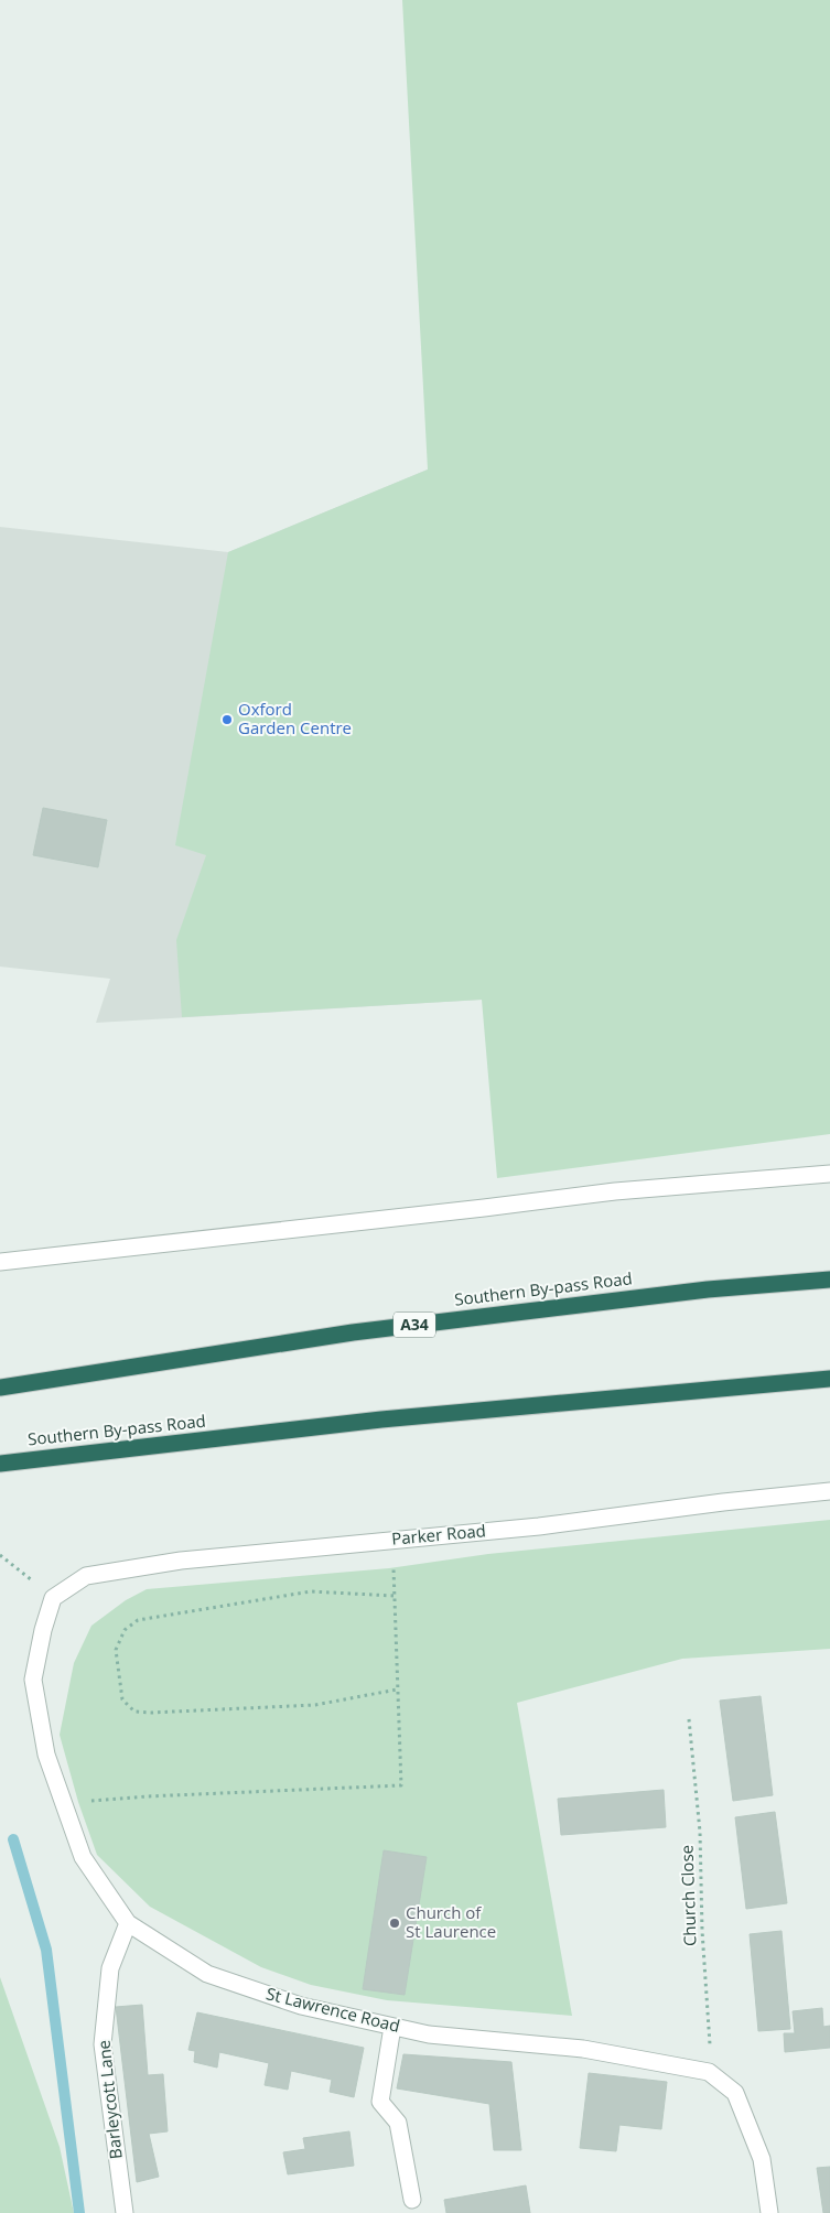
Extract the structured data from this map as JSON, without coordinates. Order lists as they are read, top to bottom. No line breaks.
{"streets":{"highway":["Southern By-pass Road","A34"],"street":["Parker Road","St Lawrence Road","Barleycott Lane"],"path":["Church Close"]},"crossings":[["Parker Road","St Lawrence Road"],["Church Close","St Lawrence Road"],["St Lawrence Road","Barleycott Lane"]],"places":["Oxford Garden Centre","Church of St Laurence"]}
